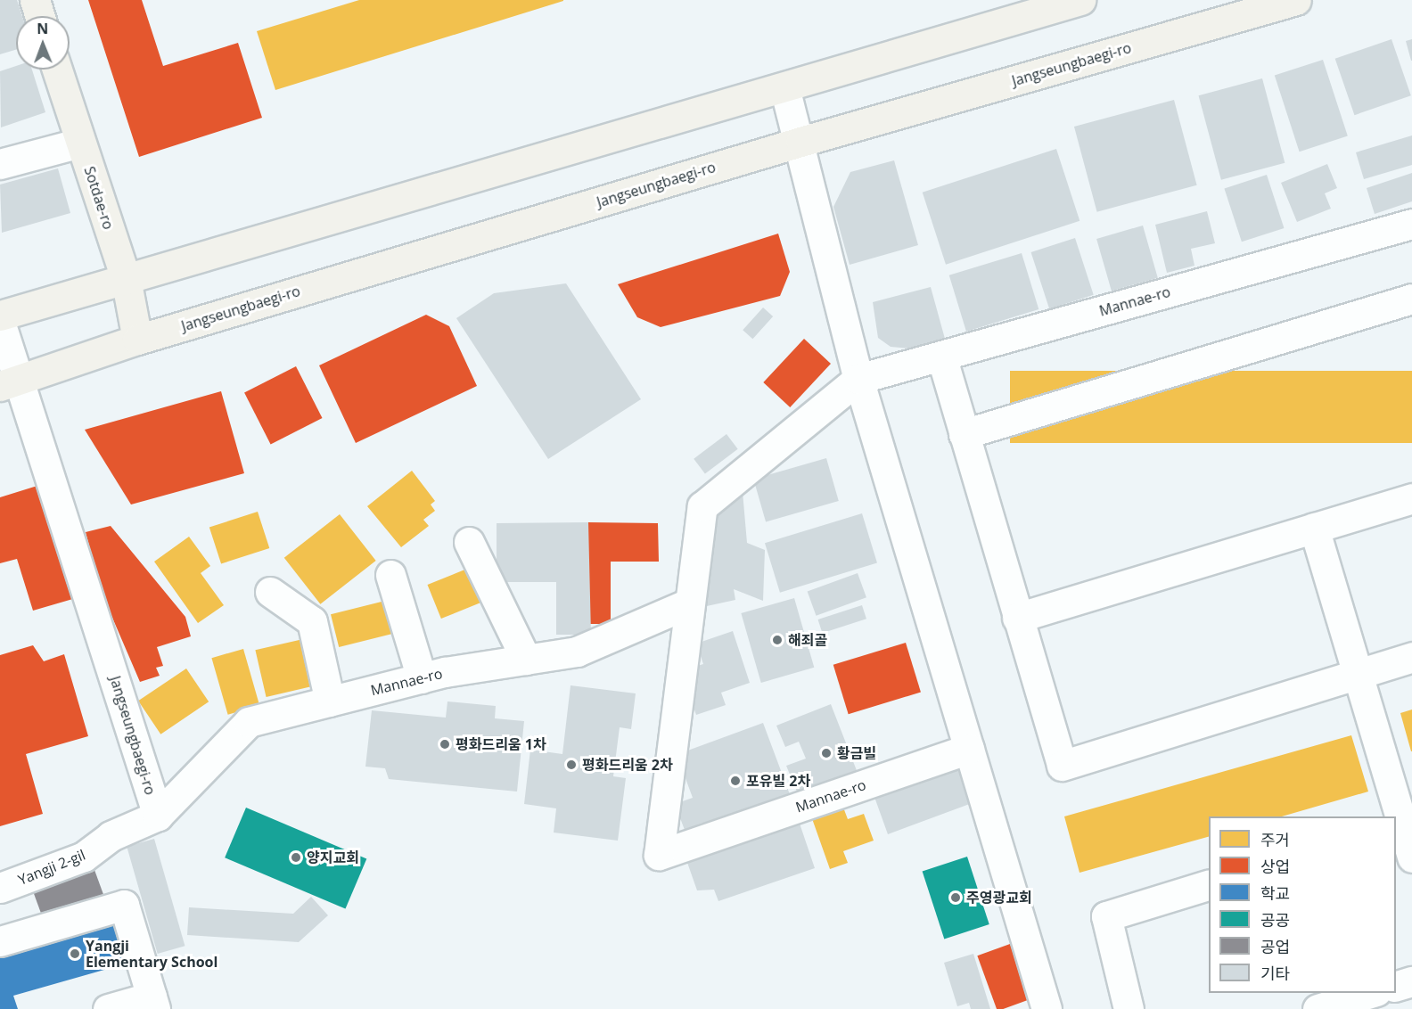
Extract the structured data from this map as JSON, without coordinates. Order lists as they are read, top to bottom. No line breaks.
{"streets":{"street":["Jangseungbaegi-ro","Sotdae-ro","Mannae-ro","Yangji 2-gil"]},"crossings":[["Jangseungbaegi-ro","Sotdae-ro"],["Jangseungbaegi-ro","Mannae-ro"],["Jangseungbaegi-ro","Yangji 2-gil"],["Mannae-ro","Yangji 2-gil"]],"places":["해죄골","평화드리움 1차","황금빌","평화드리움 2차","포유빌 2차","양지교회","주영광교회","Yangji Elementary School"],"legend":["주거","상업","학교","공공","공업","기타"],"north":"top"}
